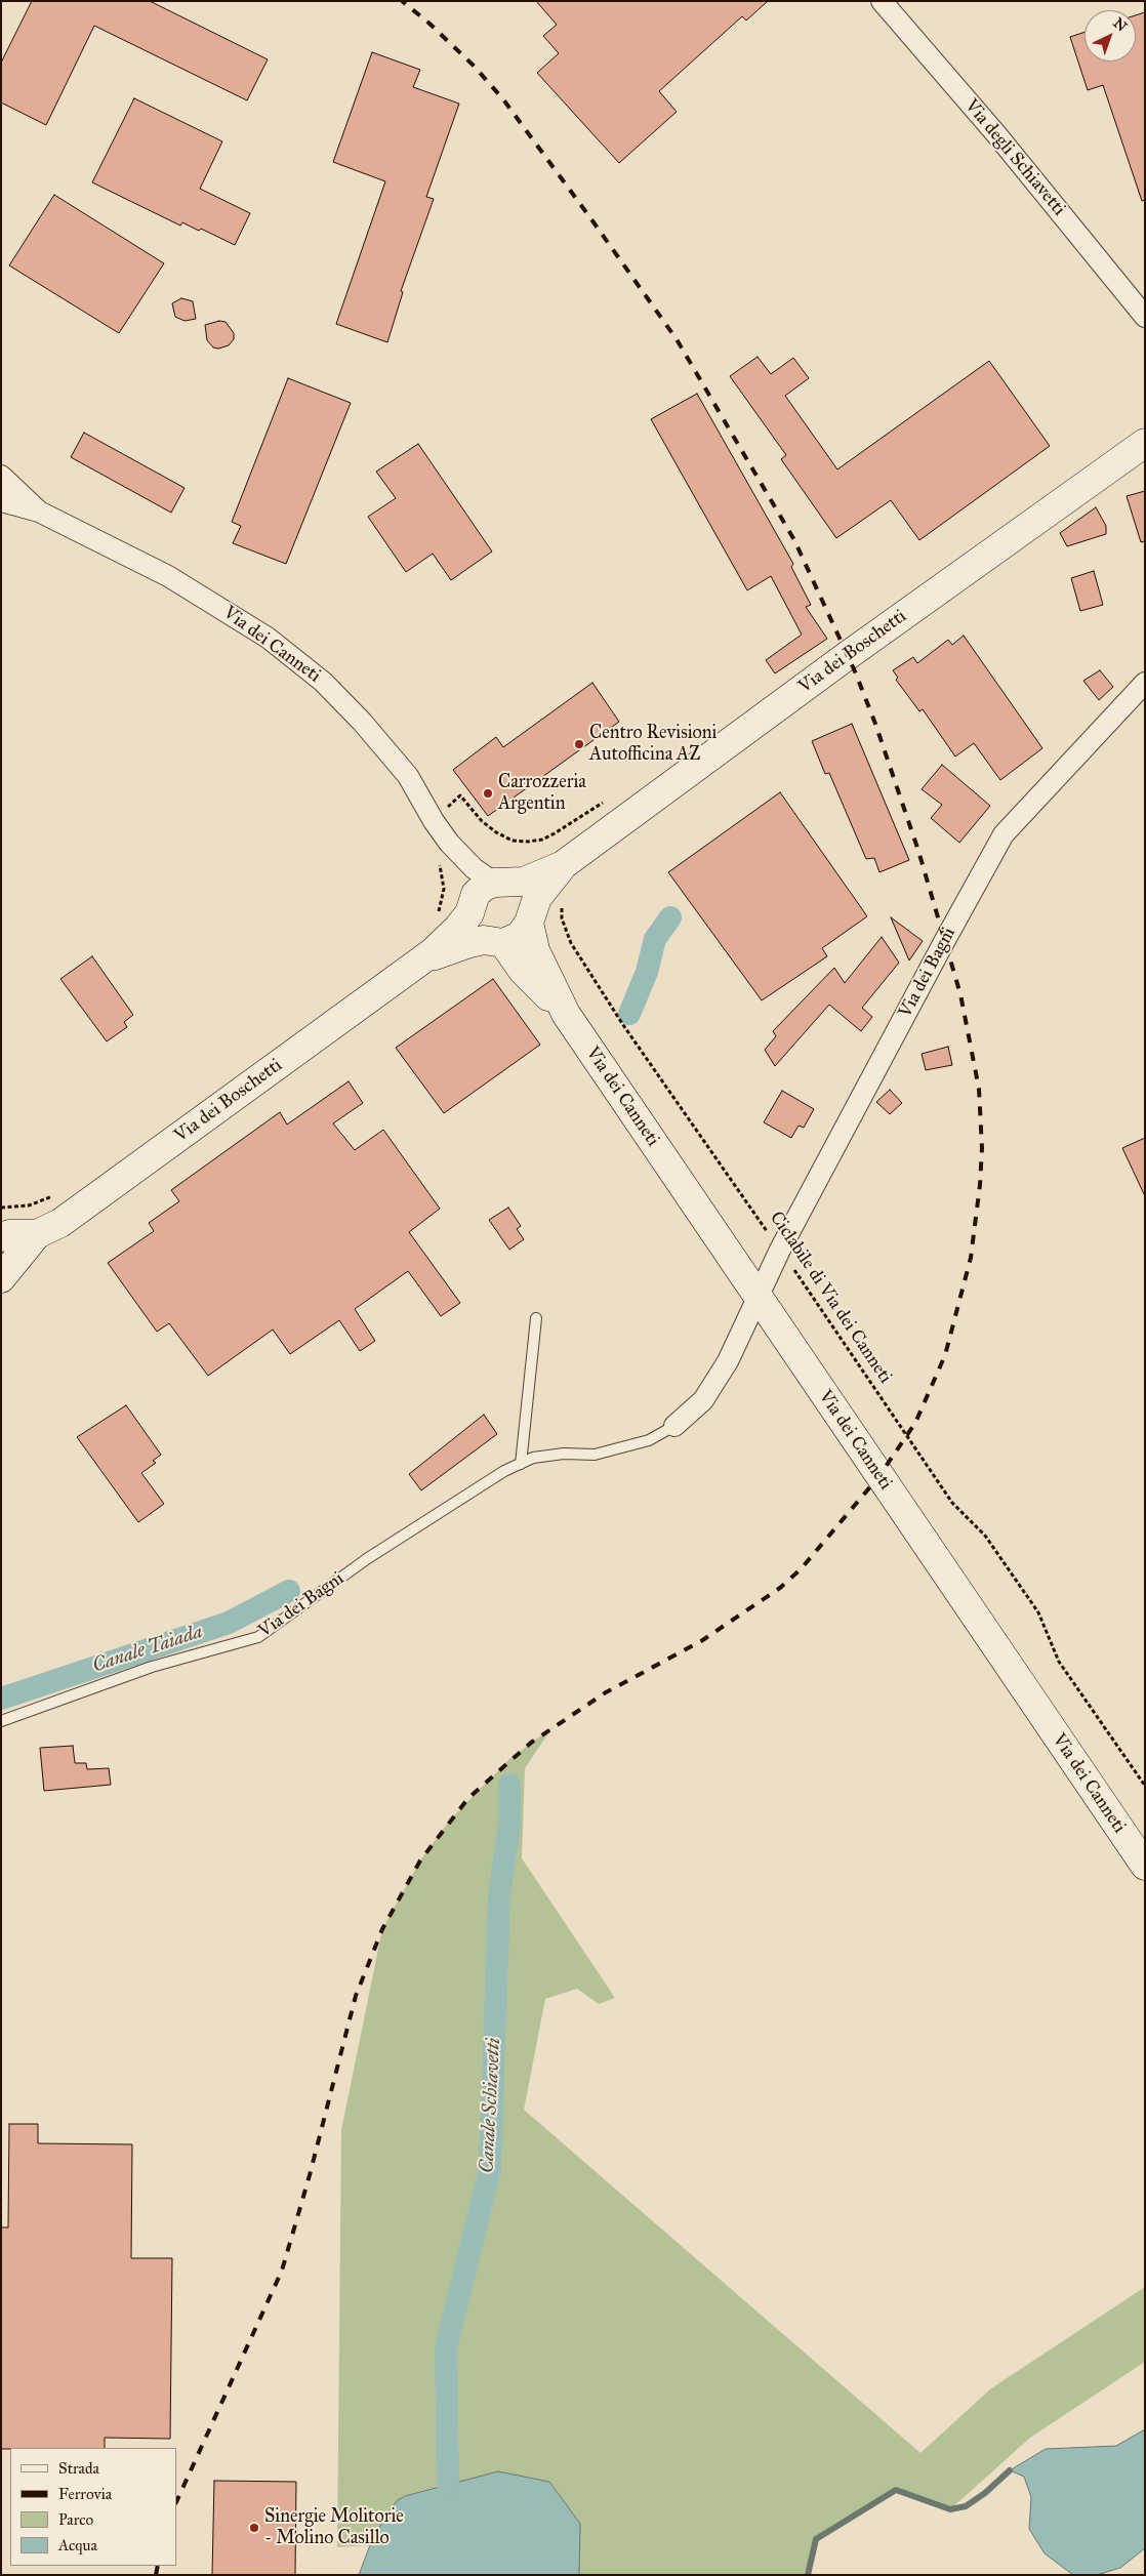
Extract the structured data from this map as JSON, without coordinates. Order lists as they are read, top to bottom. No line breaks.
{"streets":{"street":["Via degli Schiavetti","Via dei Canneti","Via dei Boschetti","Via dei Bagni"],"path":["Ciclabile di Via dei Canneti"]},"crossings":[["Via dei Canneti","Via dei Boschetti"],["Via dei Canneti","Via dei Bagni"],["Via dei Bagni","Ciclabile di Via dei Canneti"]],"water":["Canale Taiada","Canale Schiavetti"],"places":["Centro Revisioni Autofficina AZ","Carrozzeria Argentin","Sinergie Molitorie - Molino Casillo"],"legend":["Strada","Ferrovia","Parco","Acqua"],"north":"top right"}
